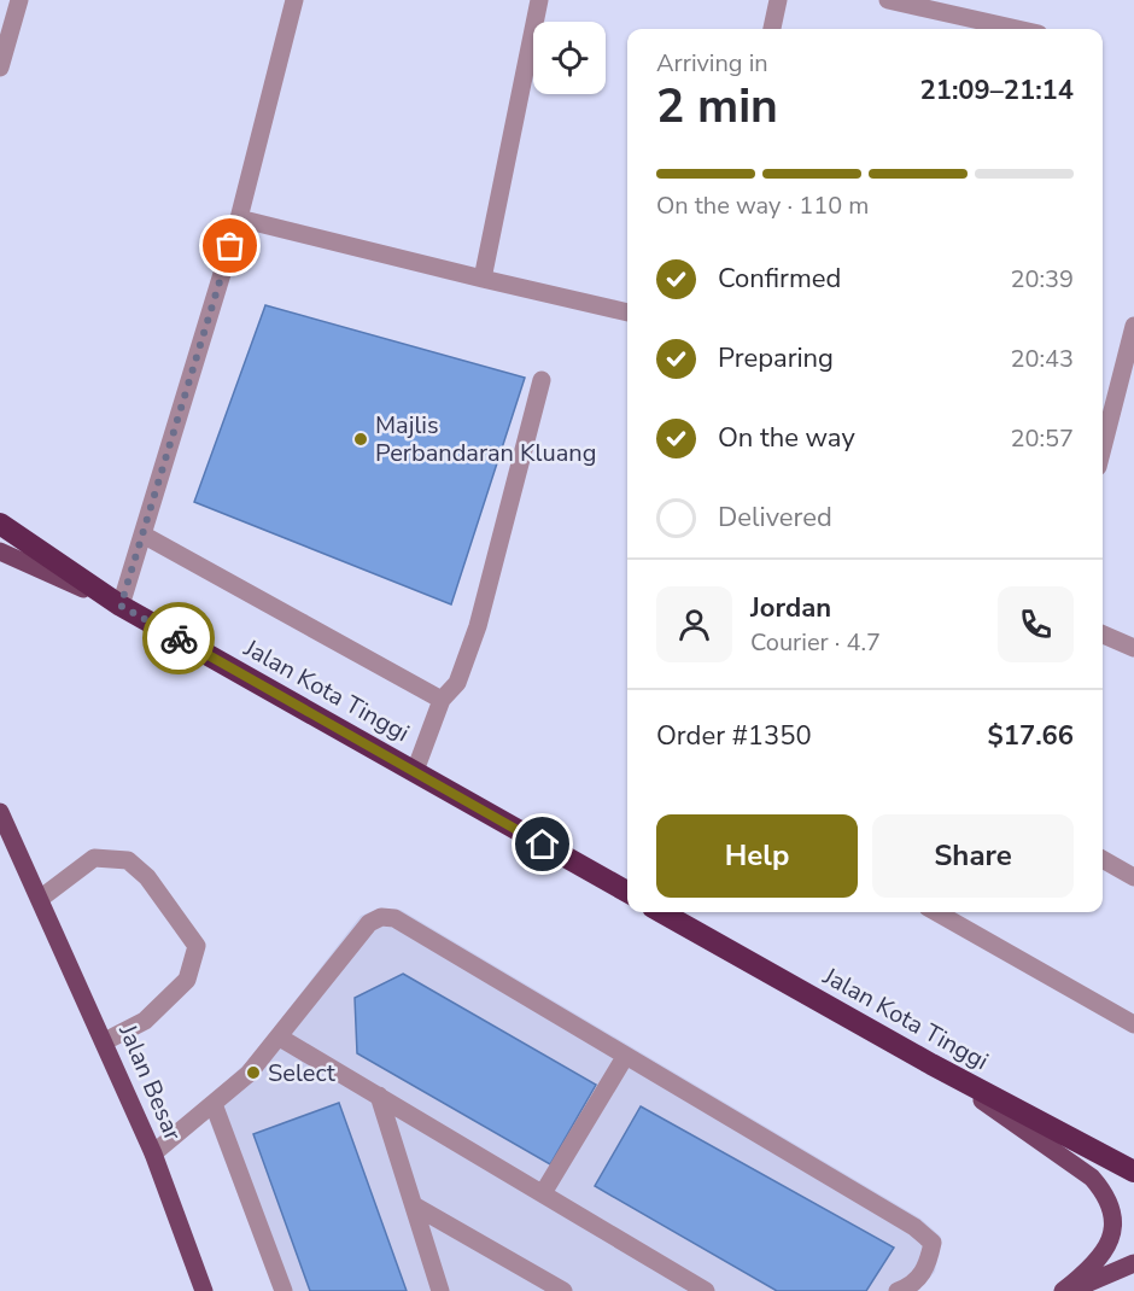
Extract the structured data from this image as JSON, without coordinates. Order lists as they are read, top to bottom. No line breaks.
{"streets":{"highway":["Jalan Kota Tinggi"],"main road":["Jalan Besar"]},"places":["Majlis Perbandaran Kluang","Select"],"page":{"heading":["2 min","Arriving in","21:09–21:14"],"panel":["Jordan","Courier · 4.7","Order #1350","$17.66"],"bar":"On the way · 110 m","list":[["Confirmed","20:39"],["Preparing","20:43"],["On the way","20:57"],"Delivered"],"buttons":["Help","Share"]}}
